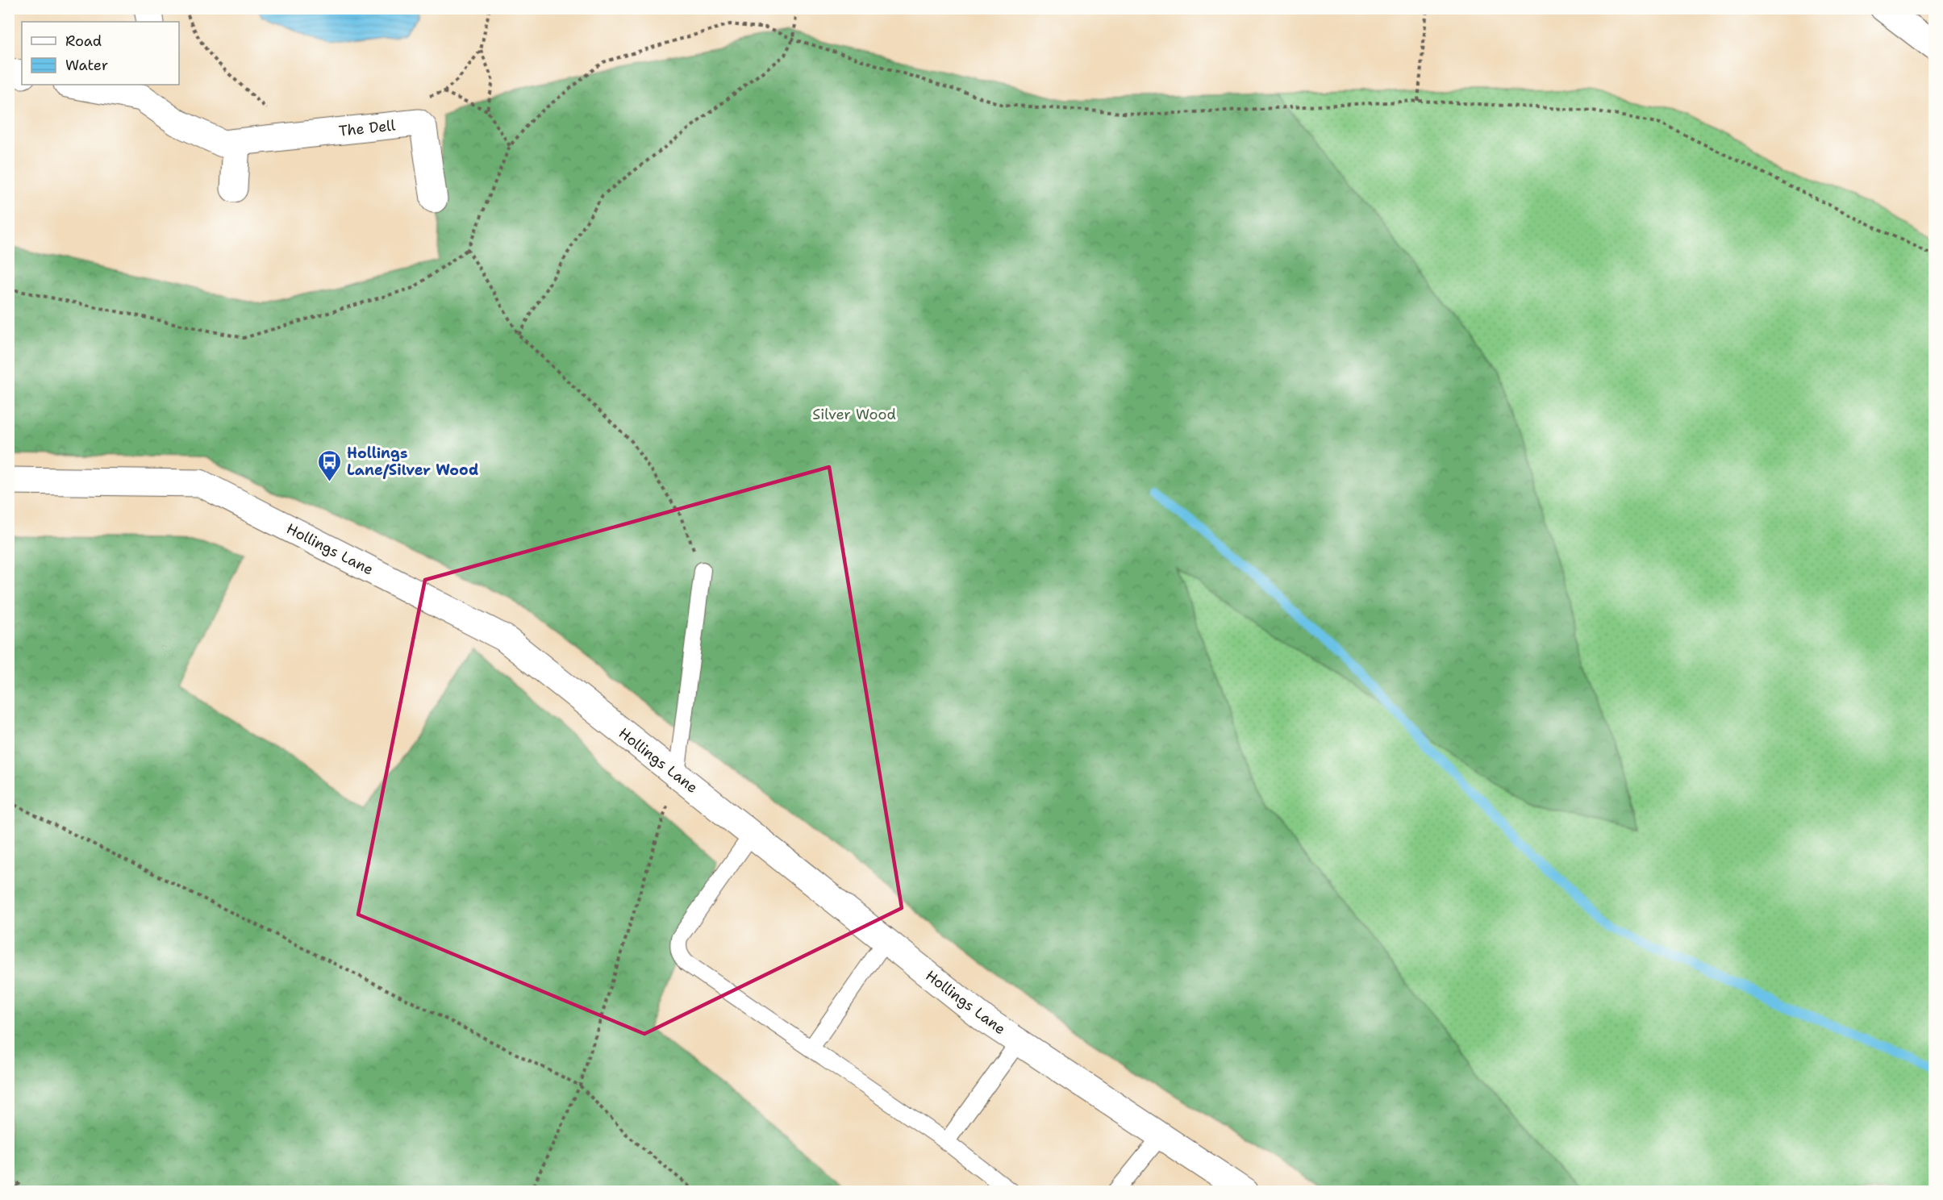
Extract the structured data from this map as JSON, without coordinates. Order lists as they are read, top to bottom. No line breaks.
{"streets":{"street":["The Dell","Hollings Lane"]},"parks":["Silver Wood"],"places":{"bus stop":["Hollings Lane/Silver Wood"]},"legend":["Road","Water"]}
